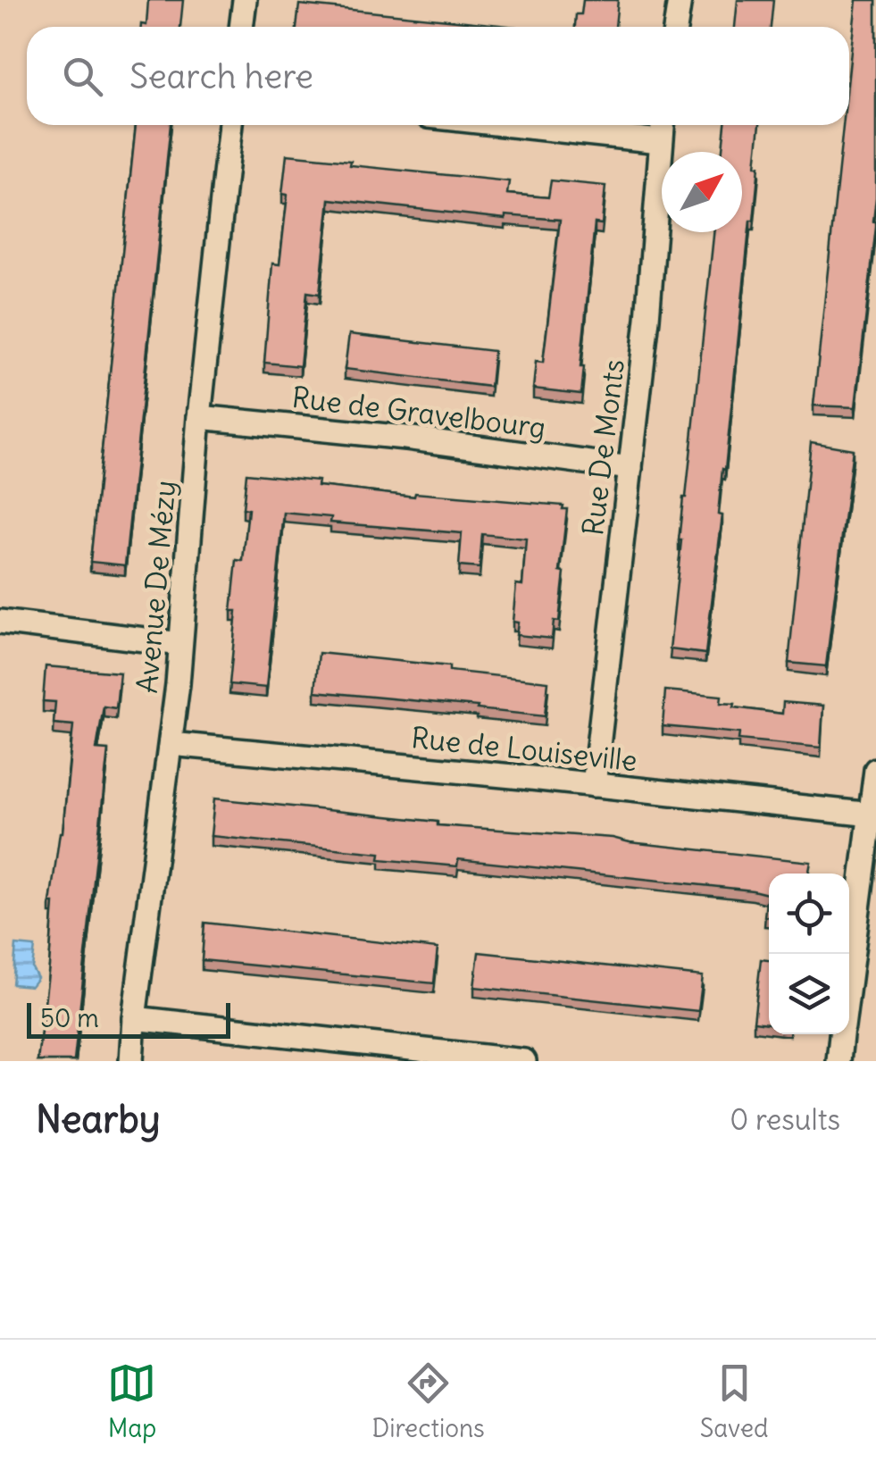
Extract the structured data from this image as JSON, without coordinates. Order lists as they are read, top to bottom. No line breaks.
{"streets":{"street":["Rue de Gravelbourg","Rue De Monts","Avenue De Mézy","Rue de Louiseville"]},"crossings":[["Rue de Gravelbourg","Rue De Monts"],["Rue de Gravelbourg","Avenue De Mézy"],["Rue De Monts","Rue de Louiseville"],["Avenue De Mézy","Rue de Louiseville"]],"scale_bar":"50 m","north":"top right","page":{"search":"Search here","scale":"50 m","heading":["Nearby","0 results"],"nav":["Map","Directions","Saved"]}}
